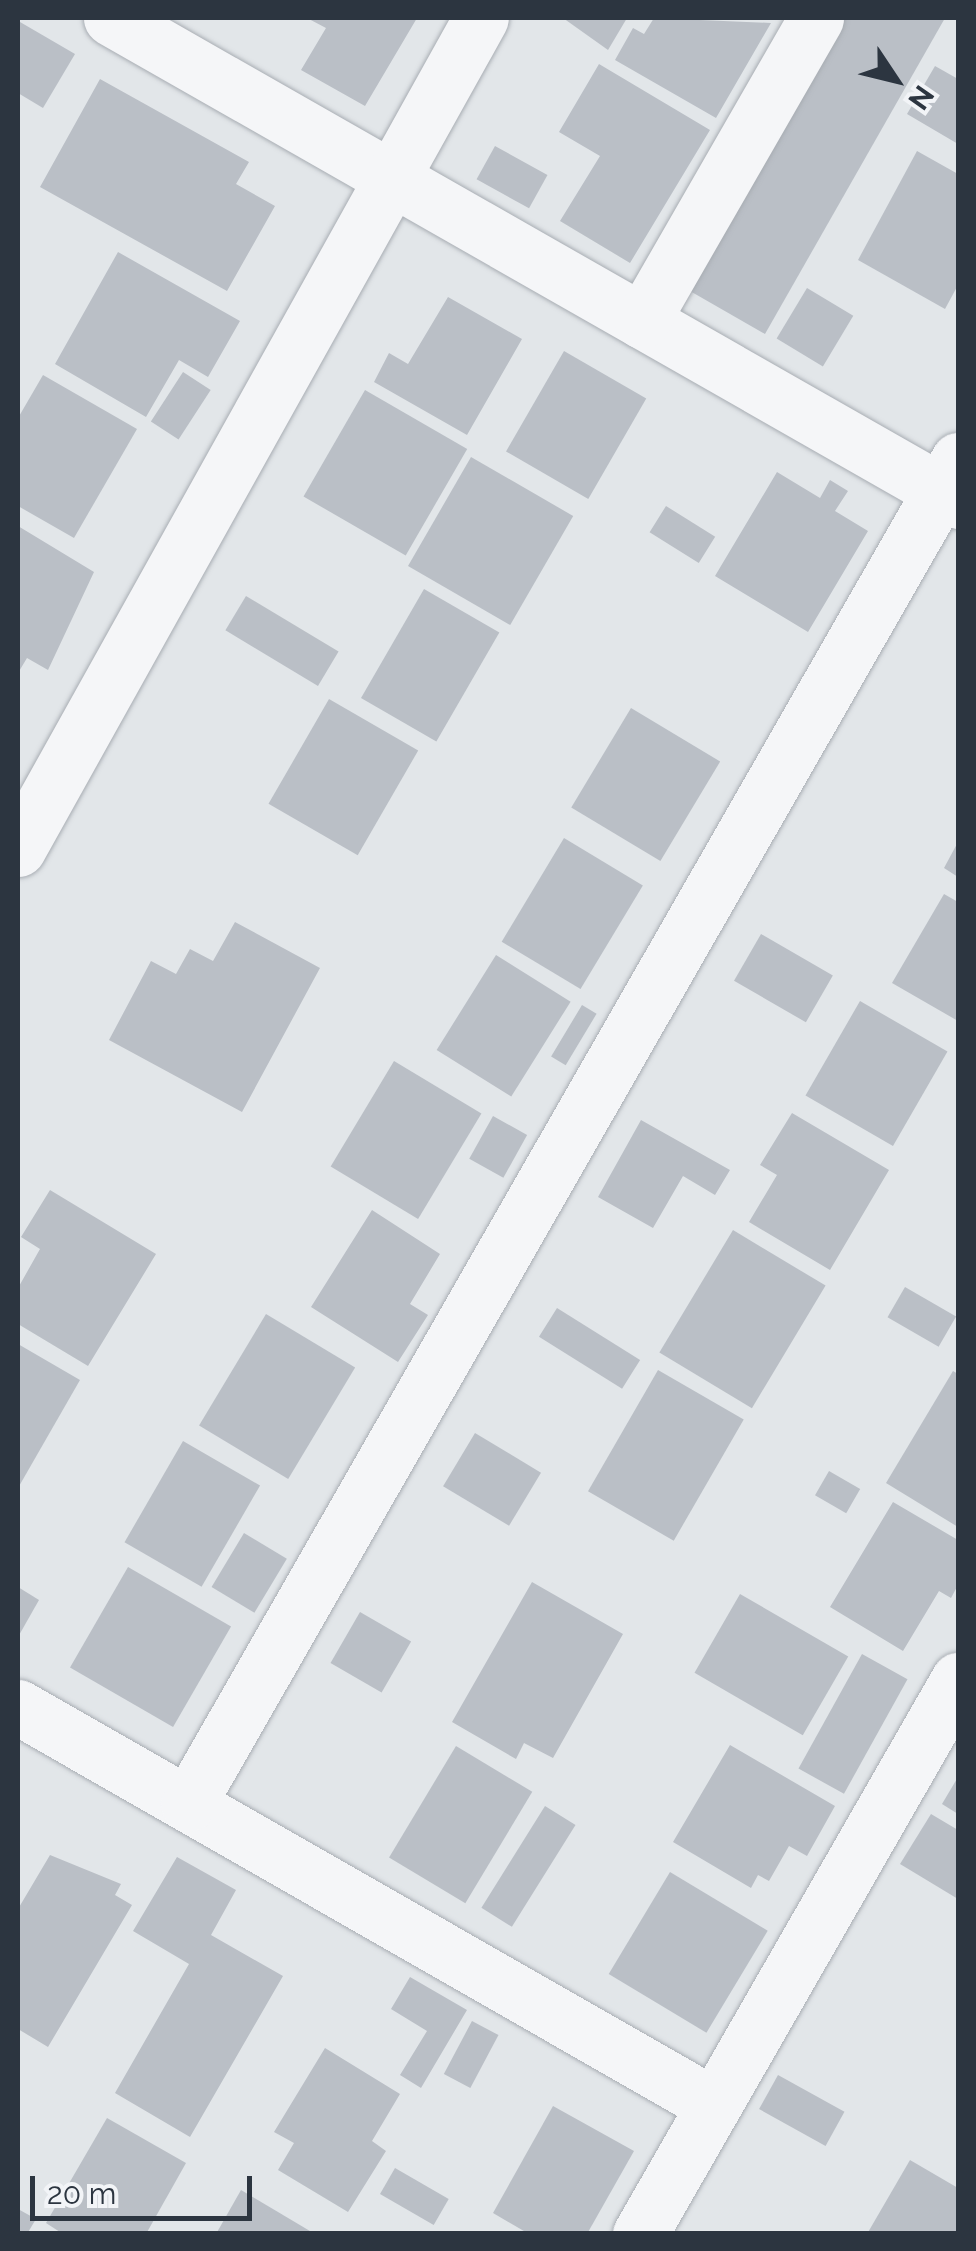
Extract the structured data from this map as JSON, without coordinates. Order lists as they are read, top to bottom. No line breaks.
{"scale_bar":"20 m","north":"bottom right"}
